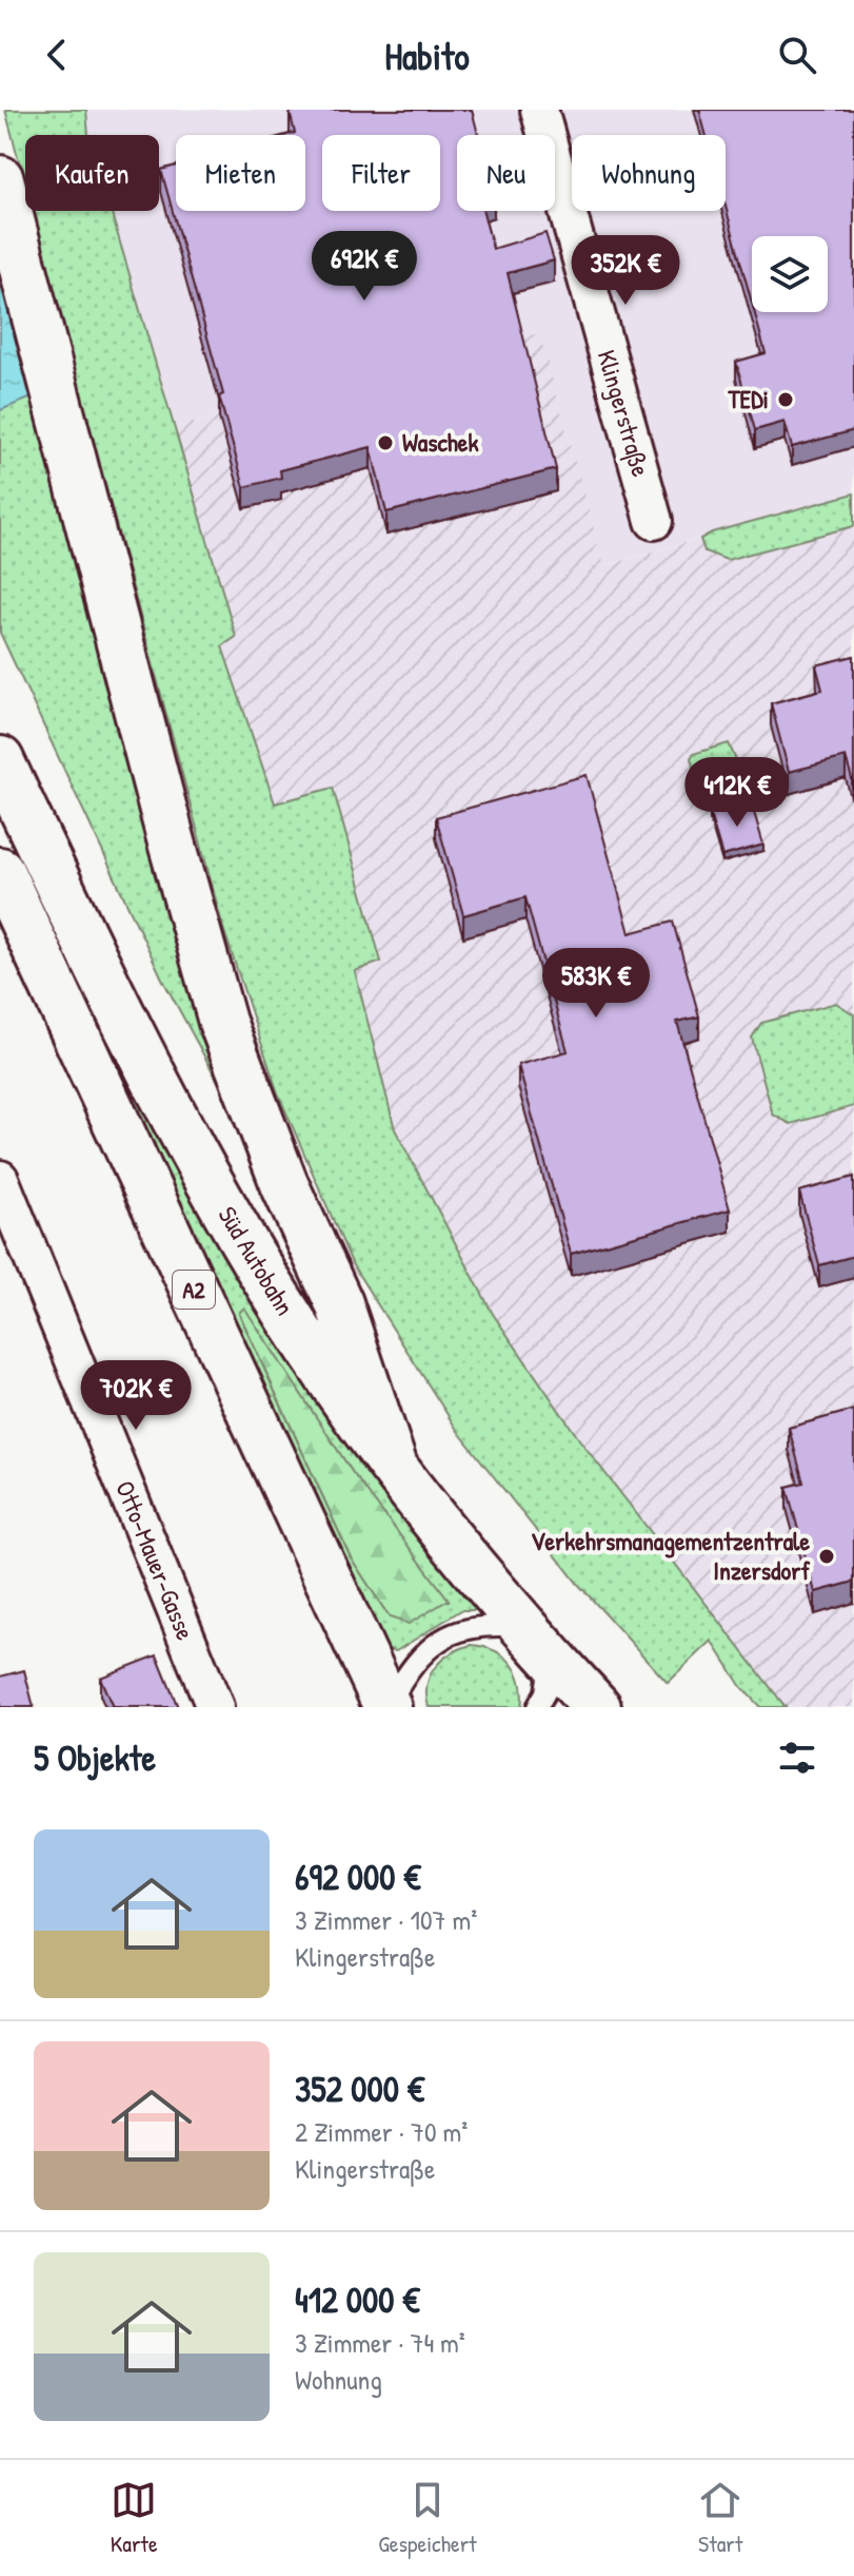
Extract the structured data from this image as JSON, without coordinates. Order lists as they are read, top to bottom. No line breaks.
{"streets":{"highway":["Süd Autobahn","A2"],"street":["Klingerstraße","Otto-Mauer-Gasse"]},"places":["TEDi","Waschek","Verkehrsmanagementzentrale Inzersdorf"],"page":{"header":"Habito","chip":["Kaufen","Mieten","Filter","Neu","Wohnung"],"price":["692K €","352K €","412K €","583K €","702K €"],"heading":"5 Objekte","list":[{"name":"692 000 €","note":"3 Zimmer · 107 m² · Klingerstraße"},{"name":"352 000 €","note":"2 Zimmer · 70 m² · Klingerstraße"},{"name":"412 000 €","note":"3 Zimmer · 74 m² · Wohnung"}],"tabs":["Karte","Gespeichert","Start"]}}
